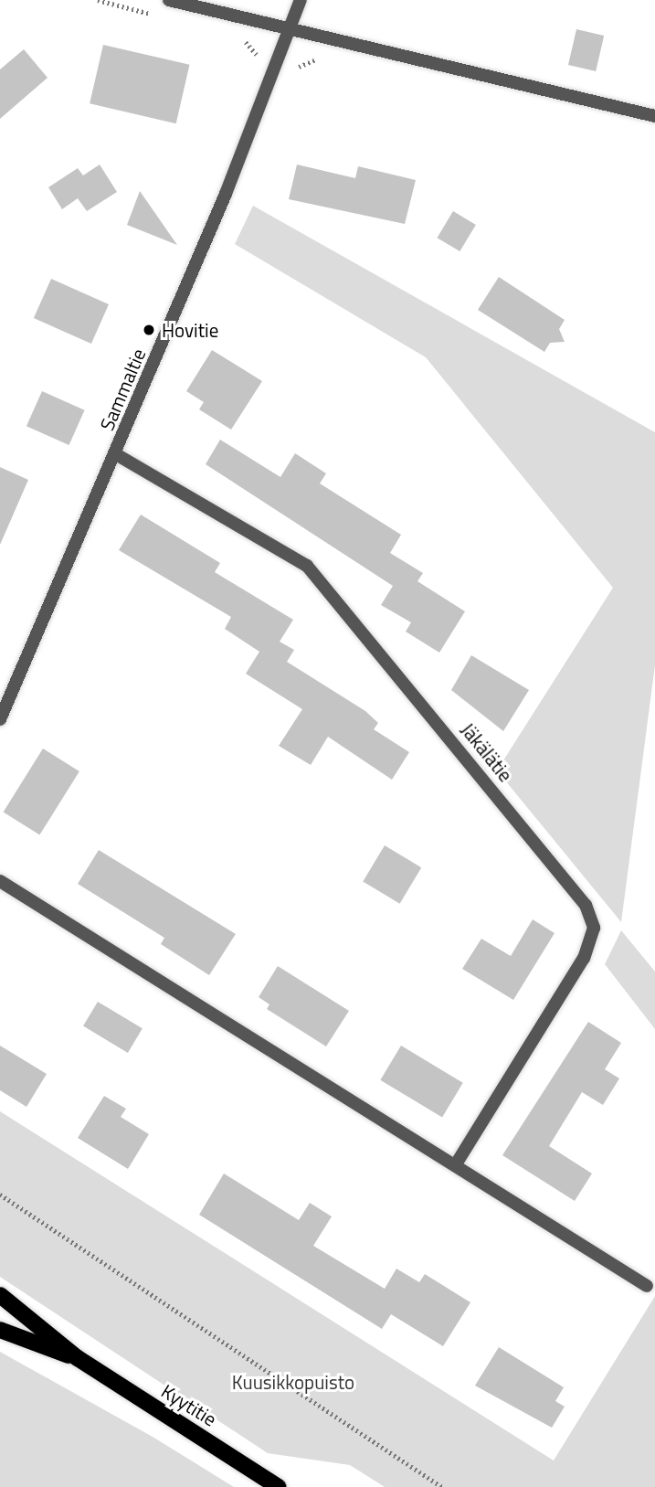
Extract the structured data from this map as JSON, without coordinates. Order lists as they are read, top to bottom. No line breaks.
{"streets":{"main road":["Kyytitie"],"street":["Sammaltie","Jäkälätie"]},"crossings":[["Sammaltie","Jäkälätie"]],"parks":["Kuusikkopuisto"],"places":["Hovitie"]}
